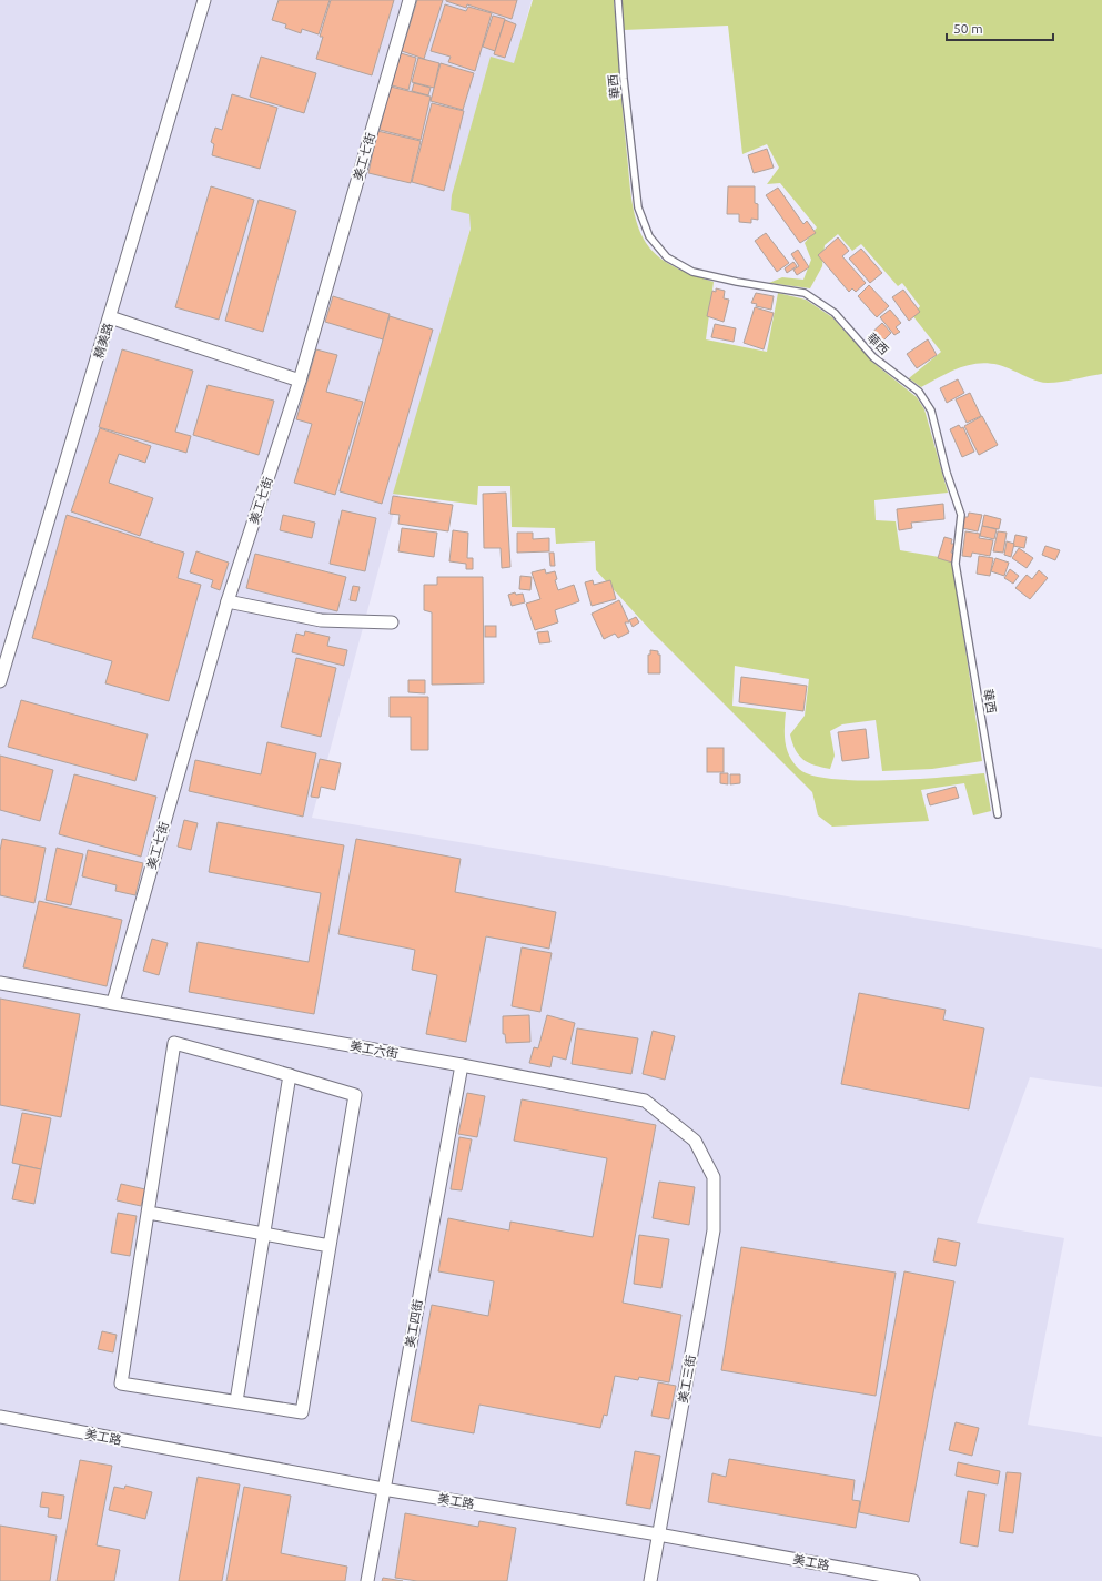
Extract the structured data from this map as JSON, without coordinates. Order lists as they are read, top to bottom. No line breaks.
{"streets":{"street":["美工七街","精美路","美工六街","美工四街","美工三街","美工路"],"lane":["華西"]},"crossings":[["美工七街","美工六街"],["美工六街","美工四街"],["美工六街","美工三街"],["美工四街","美工路"],["美工三街","美工路"]],"scale_bar":"50 m"}
